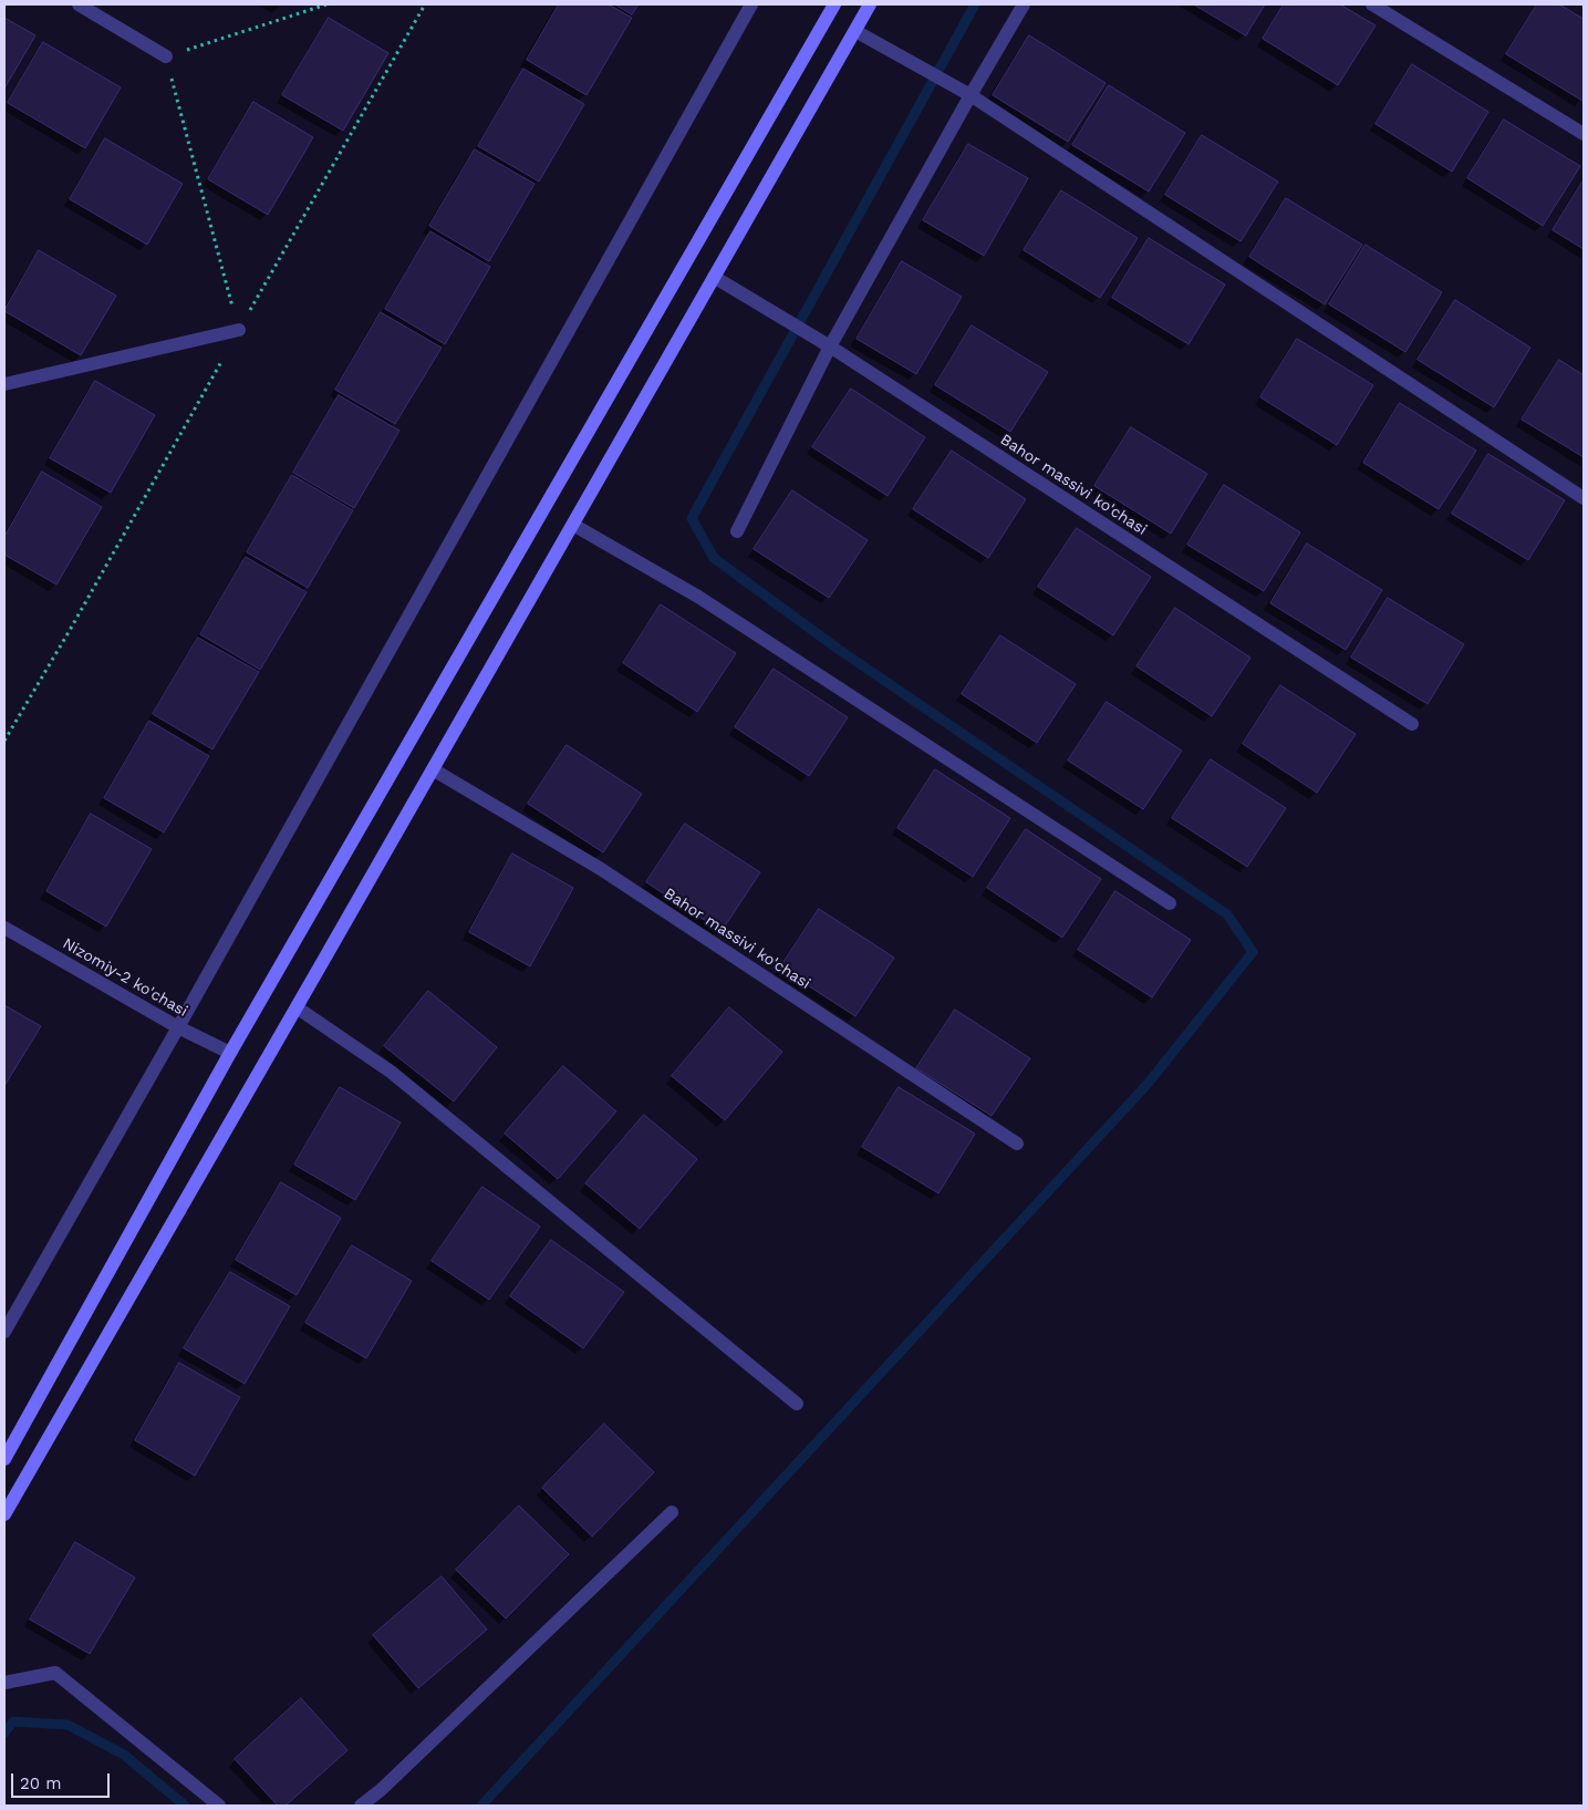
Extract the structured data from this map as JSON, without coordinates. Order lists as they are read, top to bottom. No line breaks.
{"streets":{"street":["Bahor massivi ko'chasi","Nizomiy-2 ko'chasi"]},"scale_bar":"20 m"}
